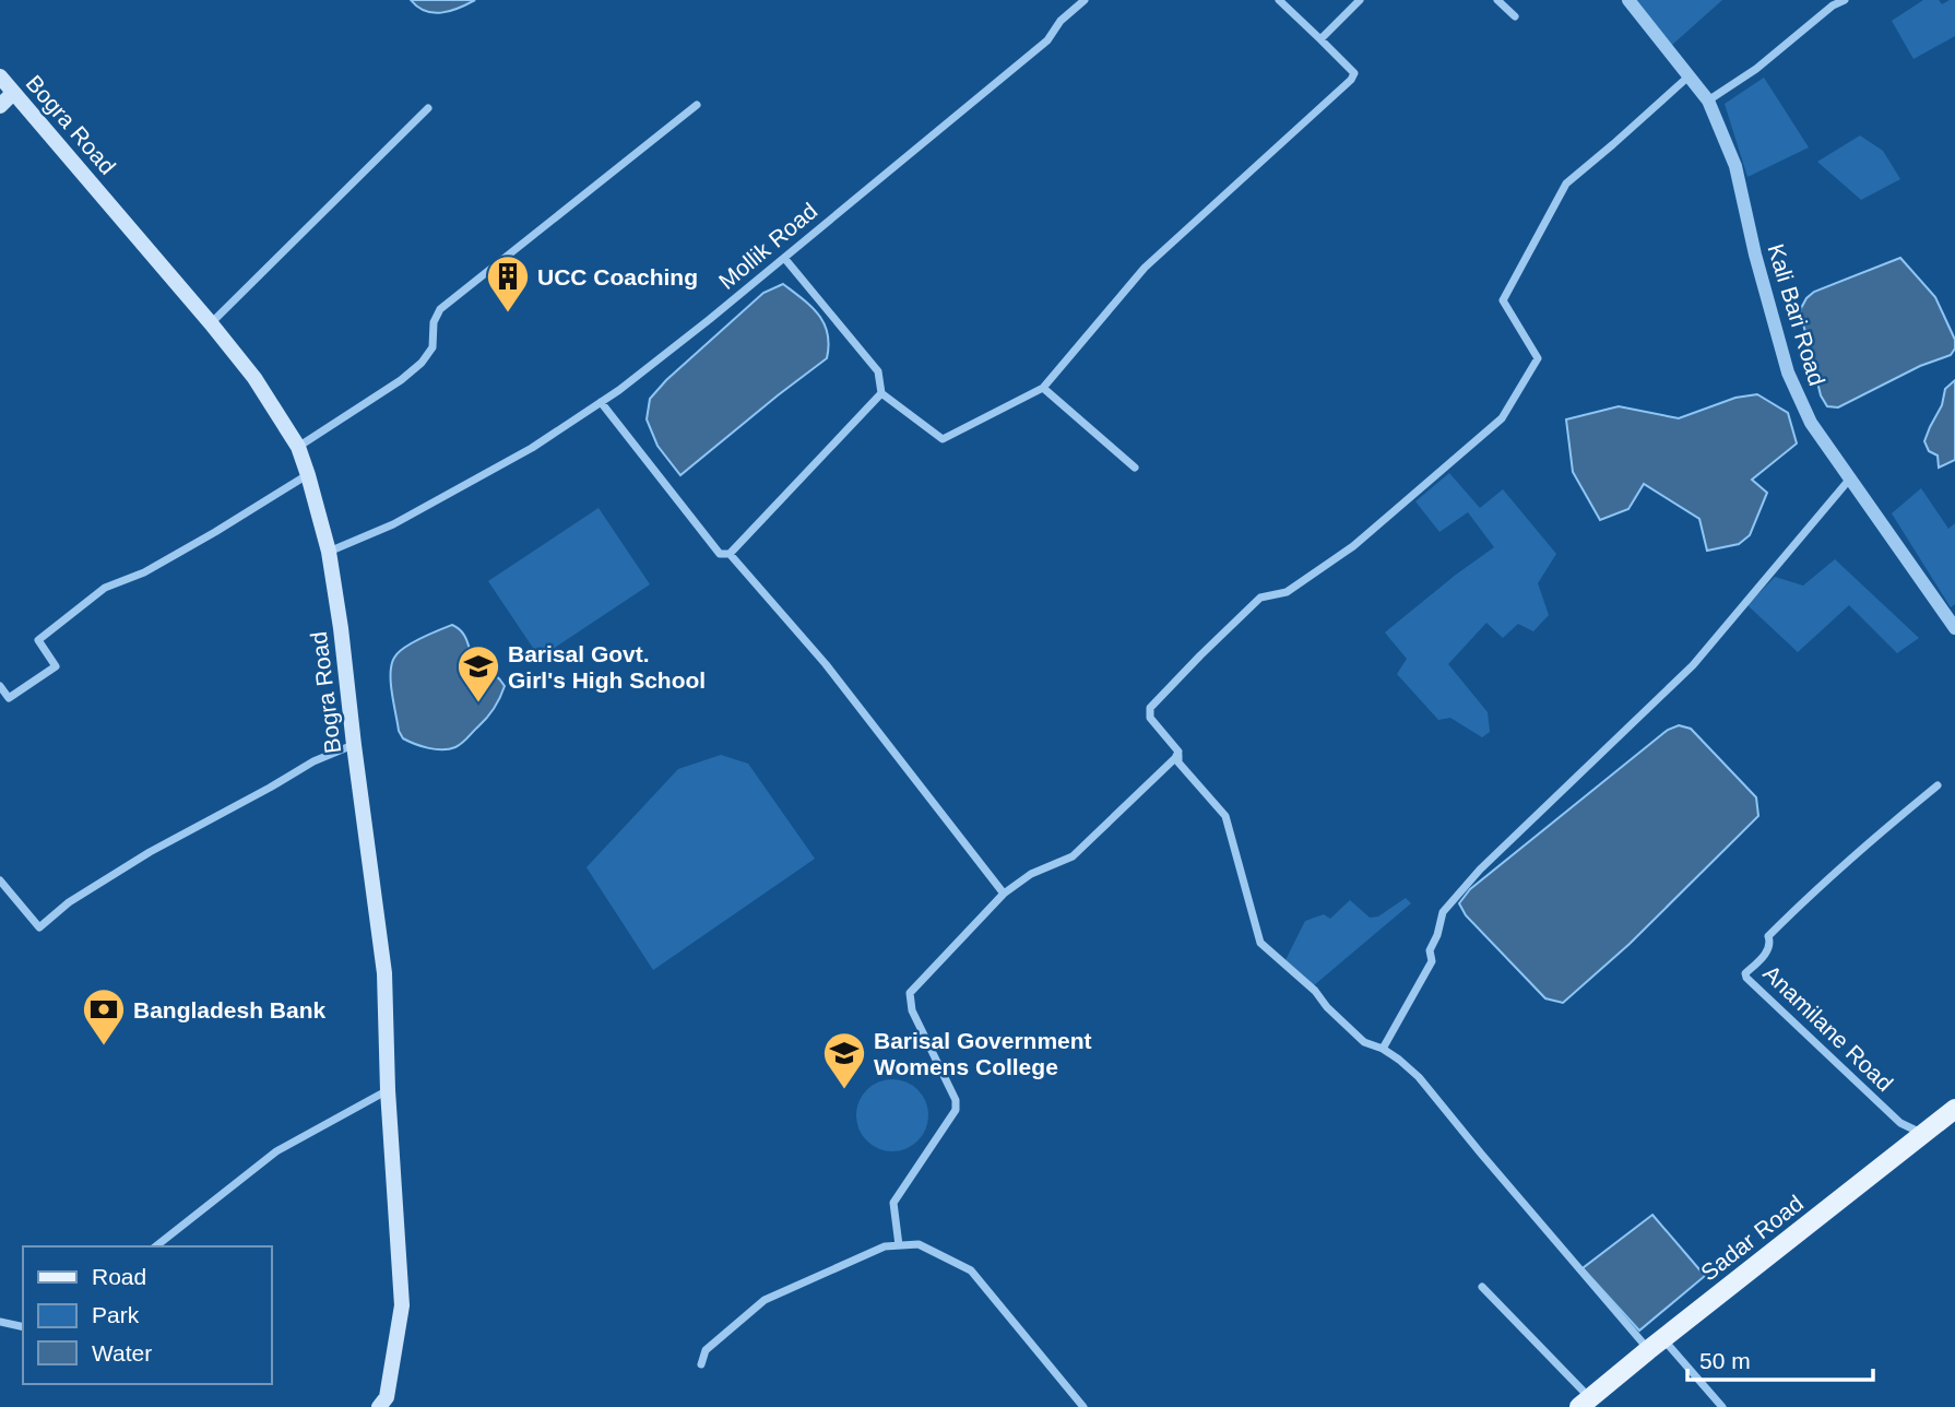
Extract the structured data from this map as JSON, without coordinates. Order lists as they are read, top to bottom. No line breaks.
{"streets":{"main road":["Bogra Road","Sadar Road"],"street":["Mollik Road","Kali Bari Road","Anamilane Road"]},"crossings":[["Bogra Road","Mollik Road"],["Anamilane Road","Sadar Road"]],"places":{"building":["UCC Coaching"],"school or university":["Barisal Govt. Girl's High School","Barisal Government Womens College"],"bank":["Bangladesh Bank"]},"legend":["Road","Park","Water"],"scale_bar":"50 m"}
